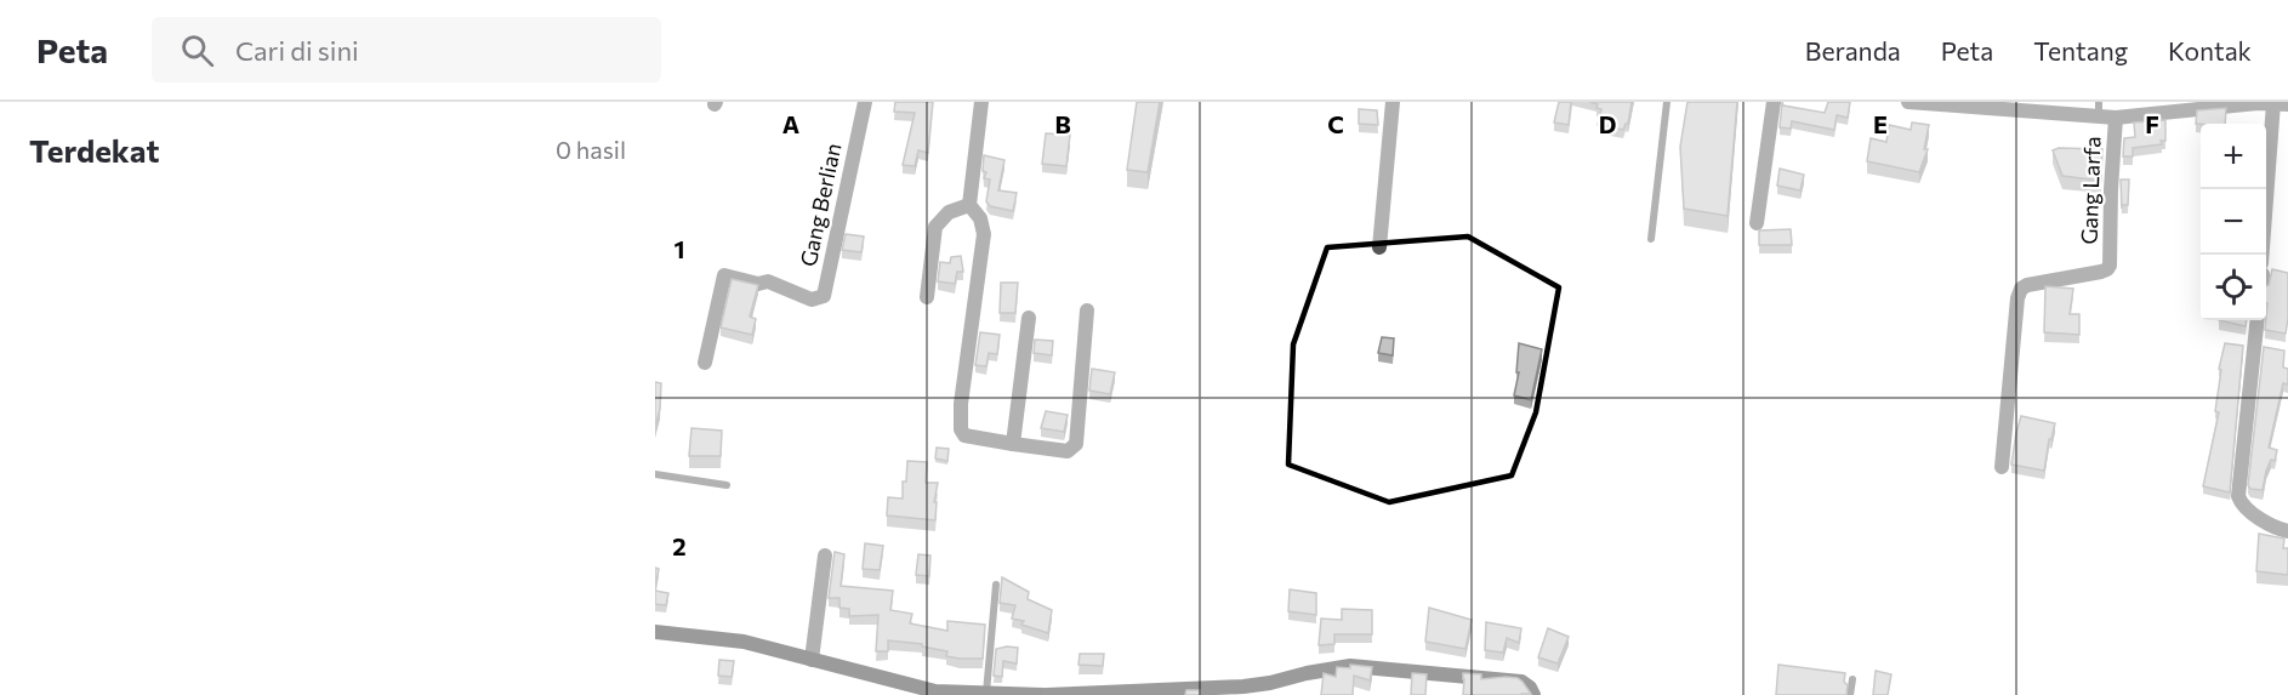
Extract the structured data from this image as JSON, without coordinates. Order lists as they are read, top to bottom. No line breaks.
{"streets":{"street":["Gang Larfa","Gang Berlian"]},"page":{"header":"Peta","search":"Cari di sini","nav":["Beranda","Peta","Tentang","Kontak"],"heading":["Terdekat","0 hasil"],"map_buttons":["+","−"]},"grid":{"columns":["A","B","C","D","E","F"],"rows":["1","2"]}}
